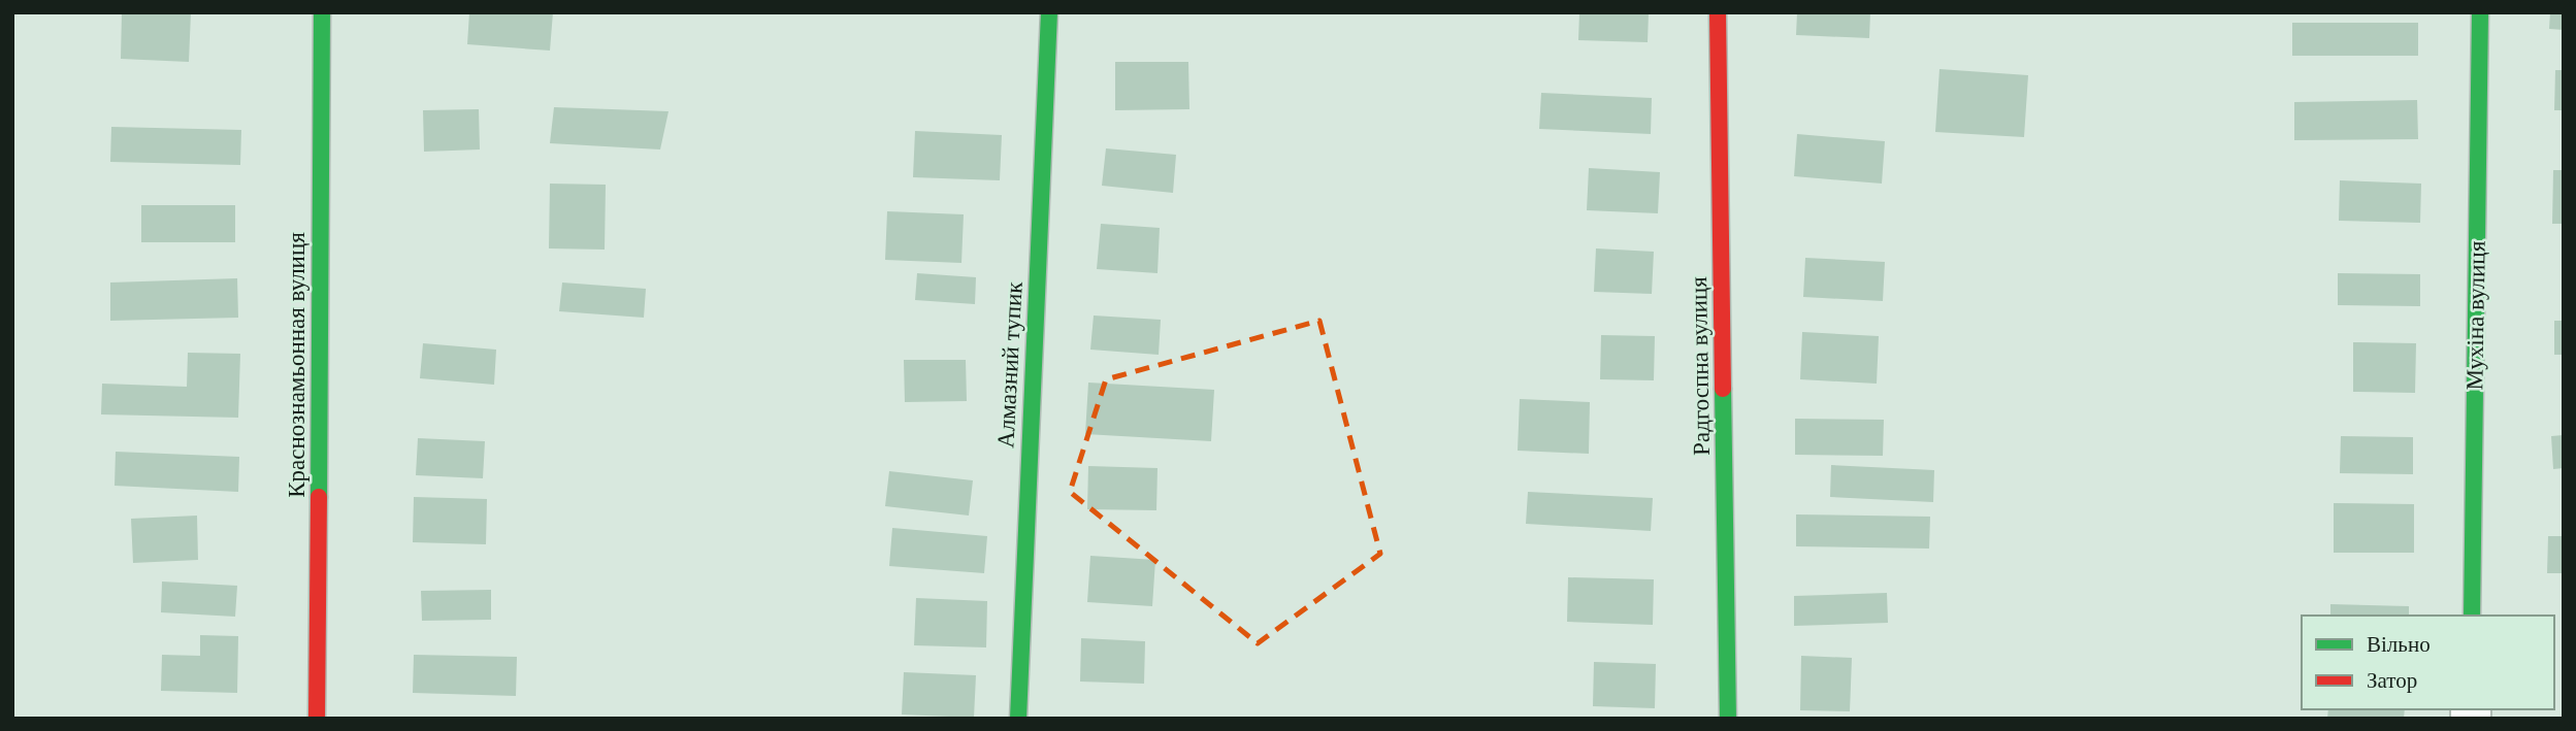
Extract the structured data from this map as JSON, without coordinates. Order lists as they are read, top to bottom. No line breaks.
{"streets":{"street":["Мухіна вулиця","Краснознамьонная вулиця","Алмазний тупик","Радгоспна вулиця"]},"legend":["Вільно","Затор"]}
